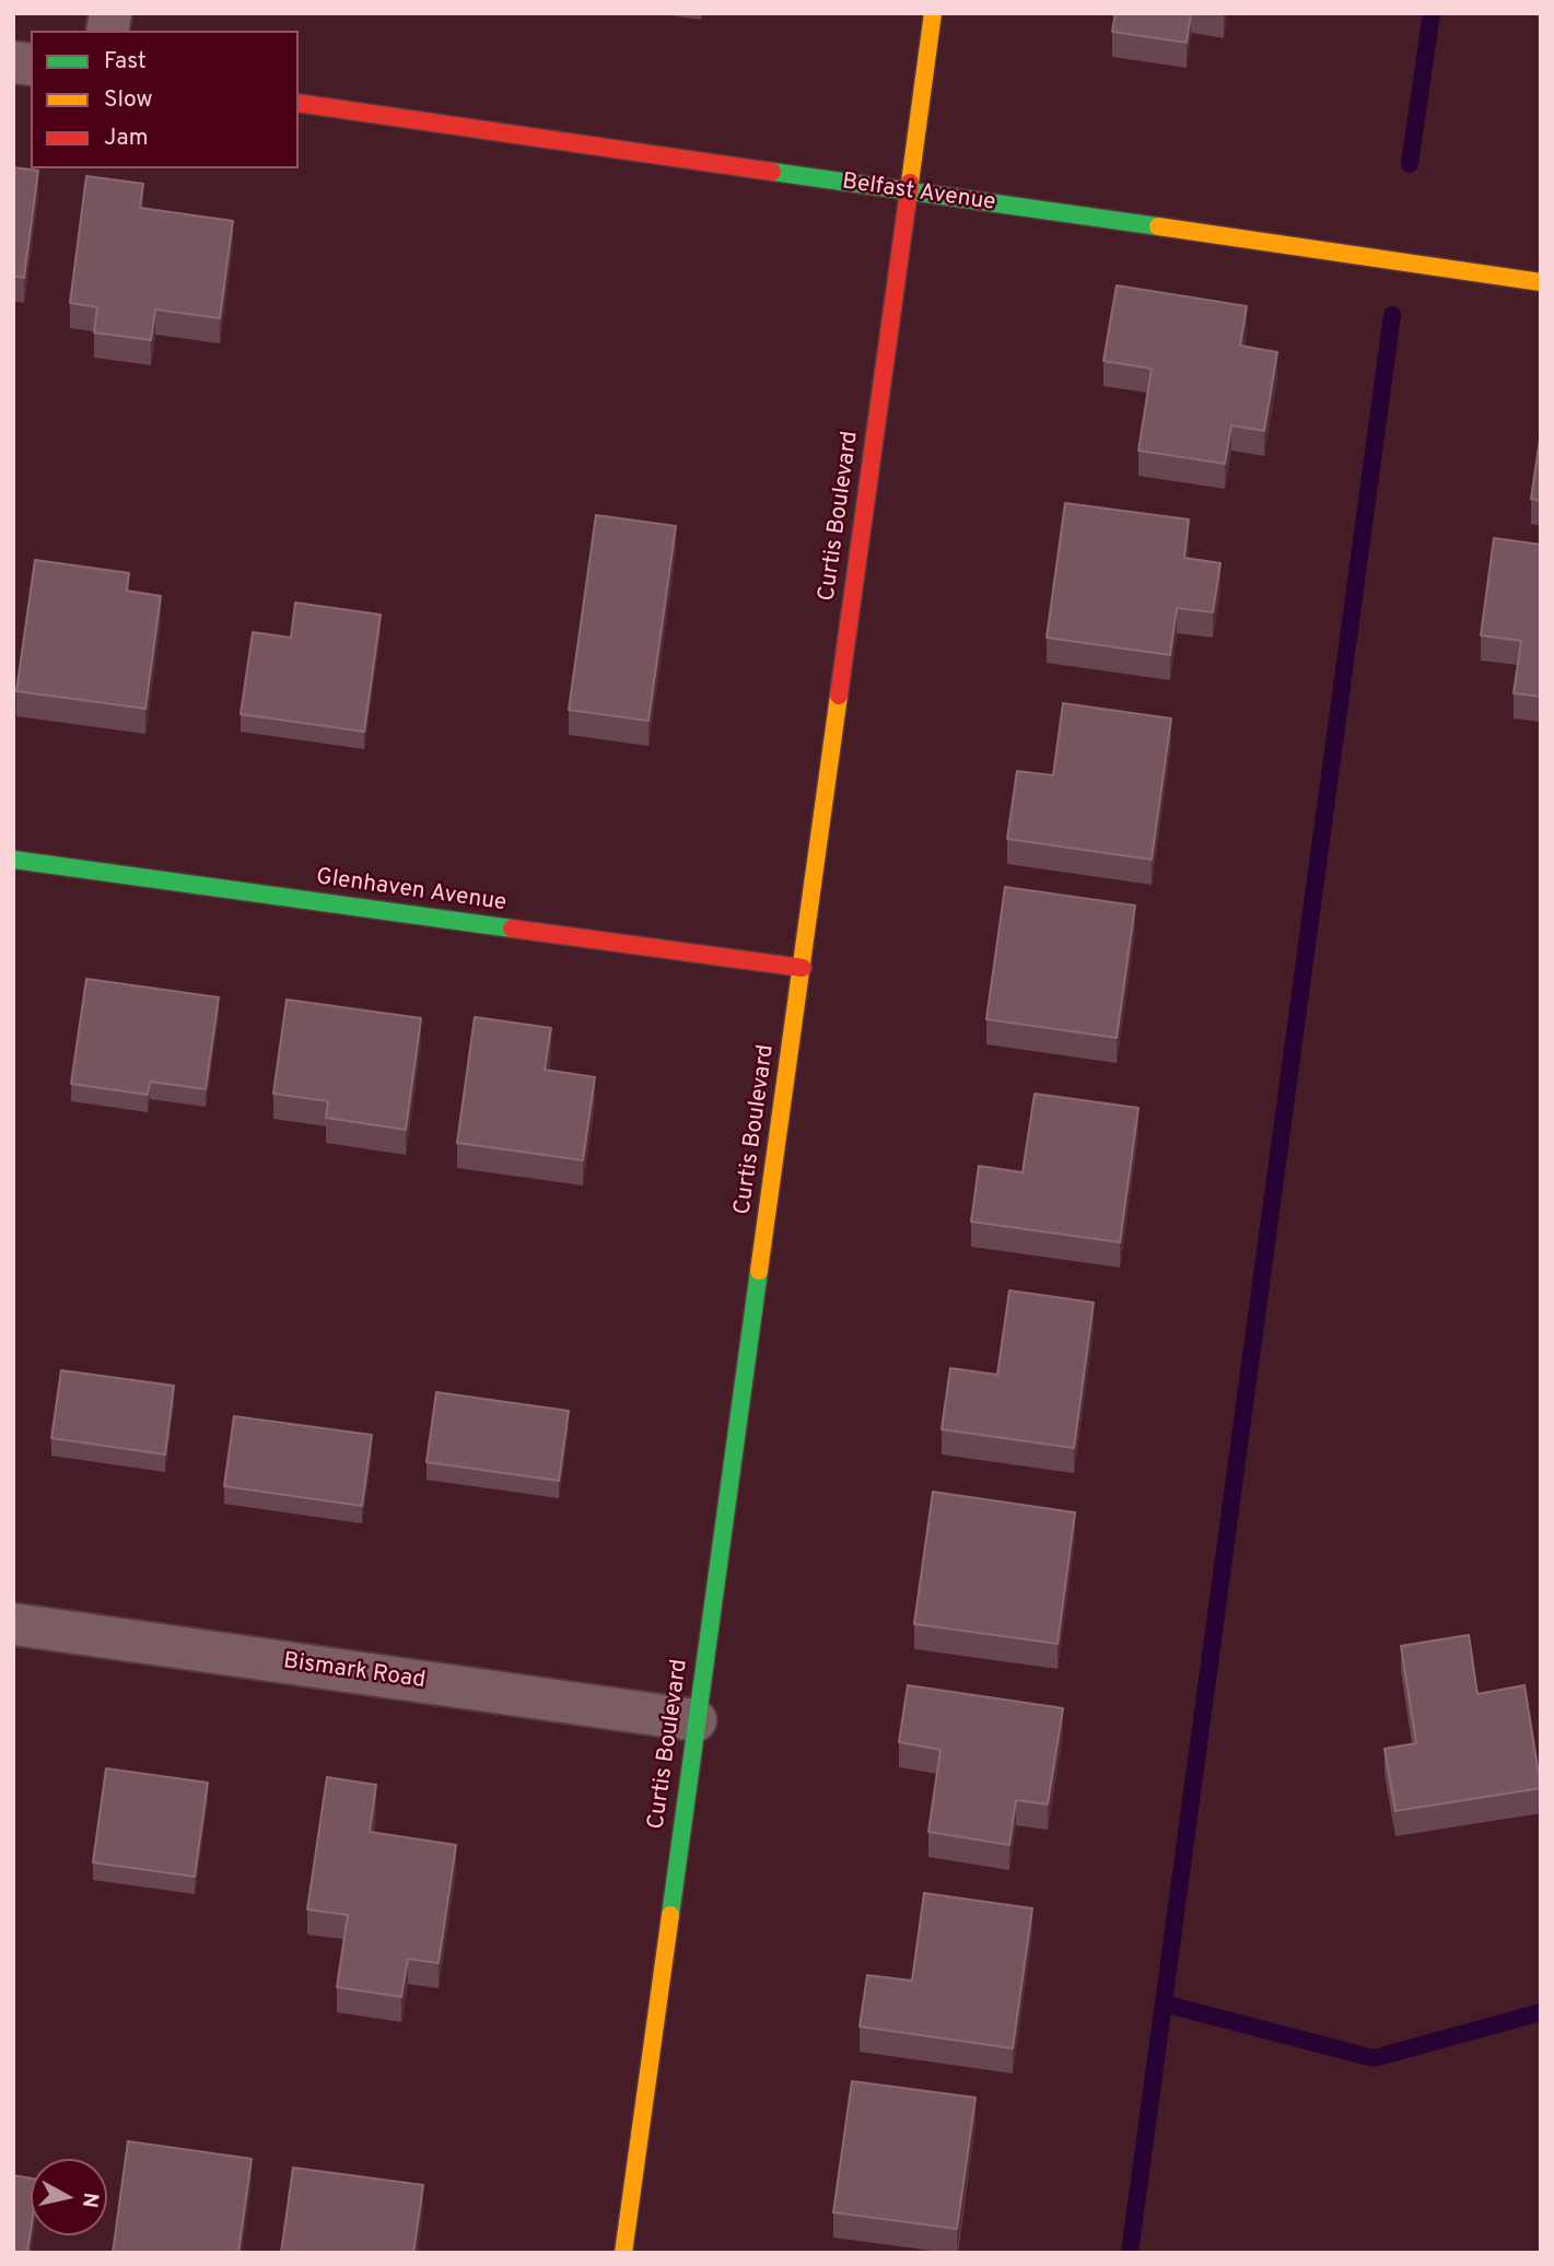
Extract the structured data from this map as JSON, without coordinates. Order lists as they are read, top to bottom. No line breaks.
{"streets":{"street":["Belfast Avenue","Curtis Boulevard","Glenhaven Avenue","Bismark Road"]},"crossings":[["Belfast Avenue","Curtis Boulevard"],["Curtis Boulevard","Glenhaven Avenue"],["Curtis Boulevard","Bismark Road"]],"legend":["Fast","Slow","Jam"],"north":"right"}
